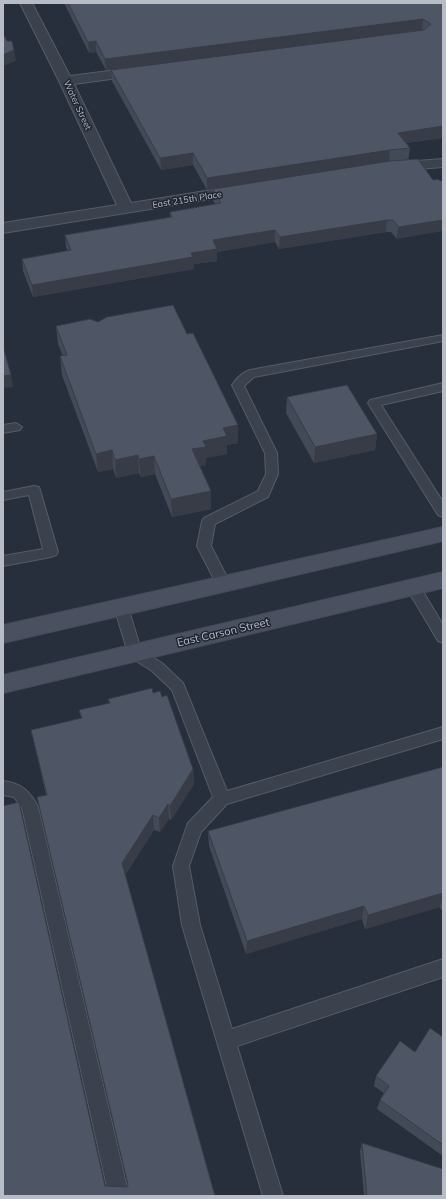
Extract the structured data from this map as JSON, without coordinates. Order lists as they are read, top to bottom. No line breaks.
{"streets":{"main road":["East Carson Street"],"street":["Water Street","East 215th Place"]},"crossings":[["Water Street","East 215th Place"]]}
